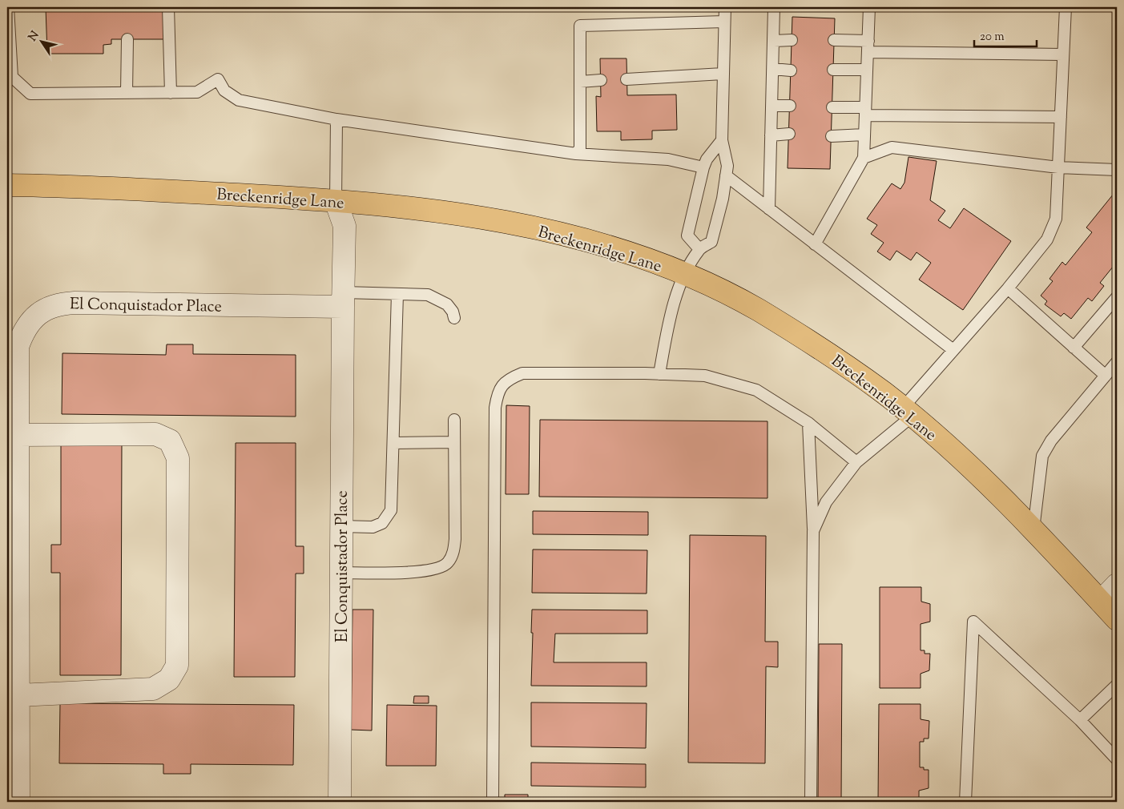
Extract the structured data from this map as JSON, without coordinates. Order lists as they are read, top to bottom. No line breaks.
{"streets":{"main road":["Breckenridge Lane"],"street":["El Conquistador Place"]},"crossings":[["Breckenridge Lane","El Conquistador Place"]],"scale_bar":"20 m","north":"top left"}
